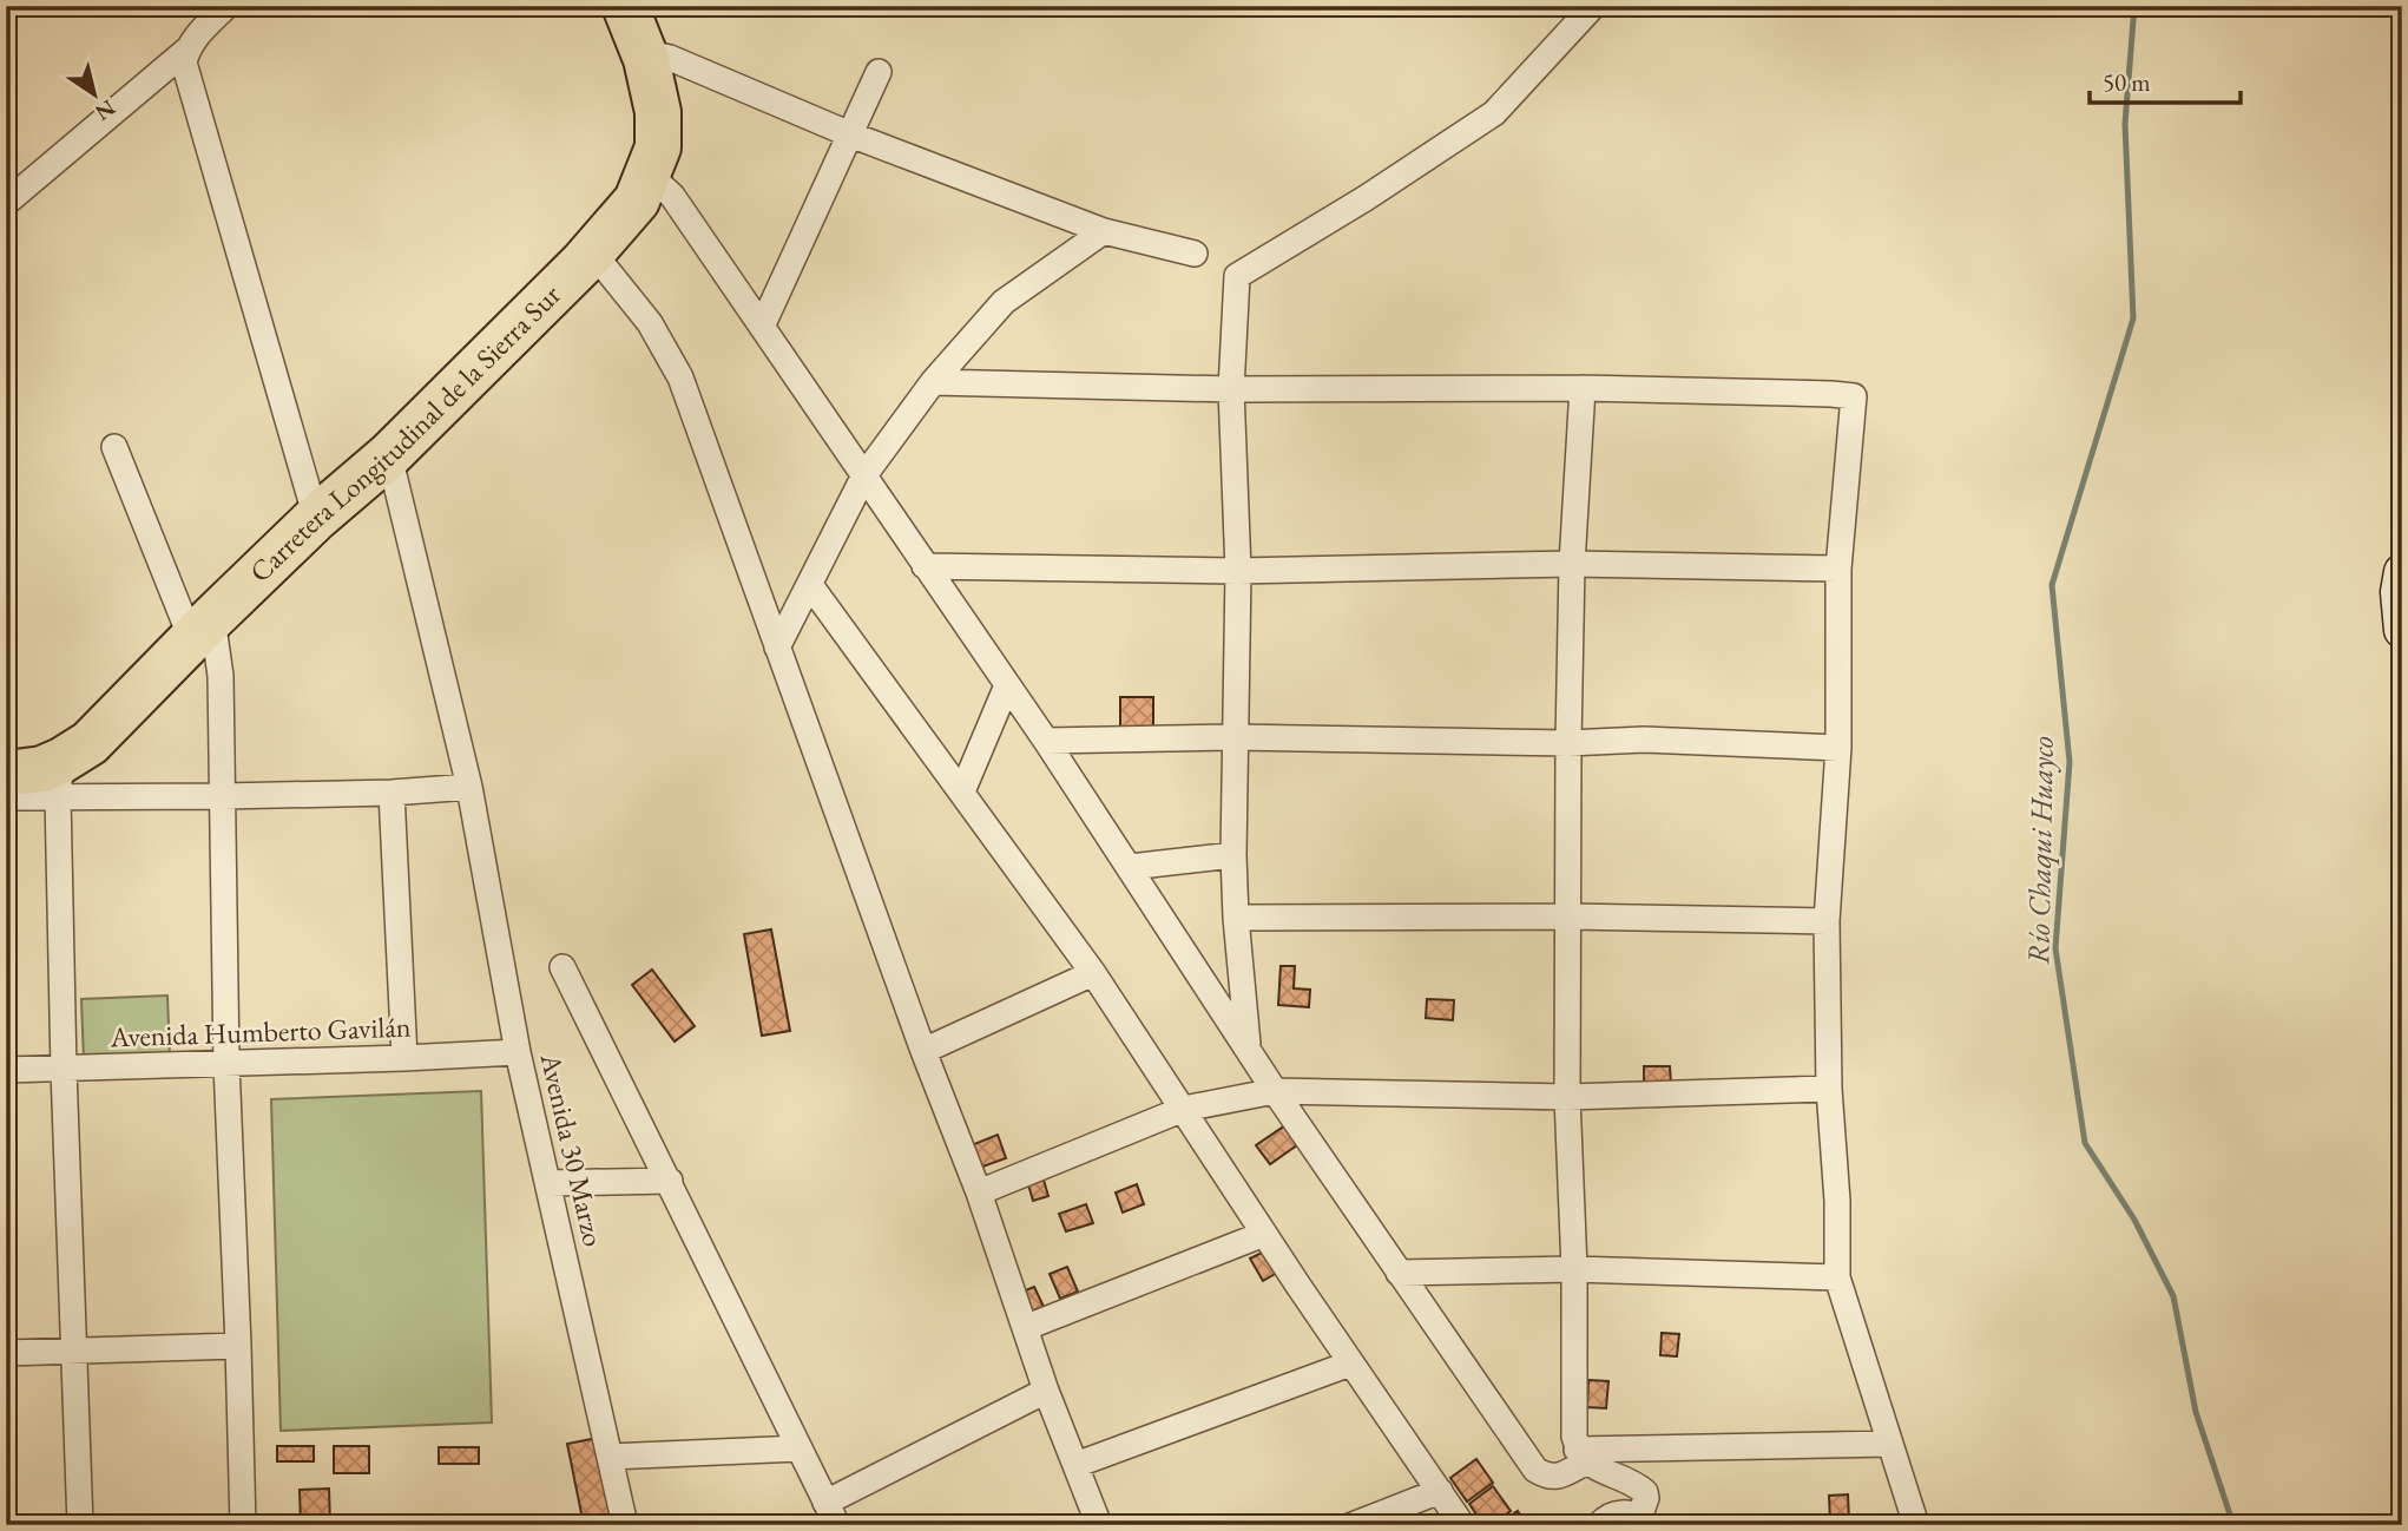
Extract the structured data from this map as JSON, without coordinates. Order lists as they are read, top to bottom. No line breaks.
{"streets":{"highway":["Carretera Longitudinal de la Sierra Sur"],"street":["Avenida Humberto Gavilán","Avenida 30 Marzo"]},"crossings":[["Carretera Longitudinal de la Sierra Sur","Avenida 30 Marzo"],["Avenida Humberto Gavilán","Avenida 30 Marzo"]],"water":["Río Chaqui Huayco"],"scale_bar":"50 m","north":"bottom right"}
